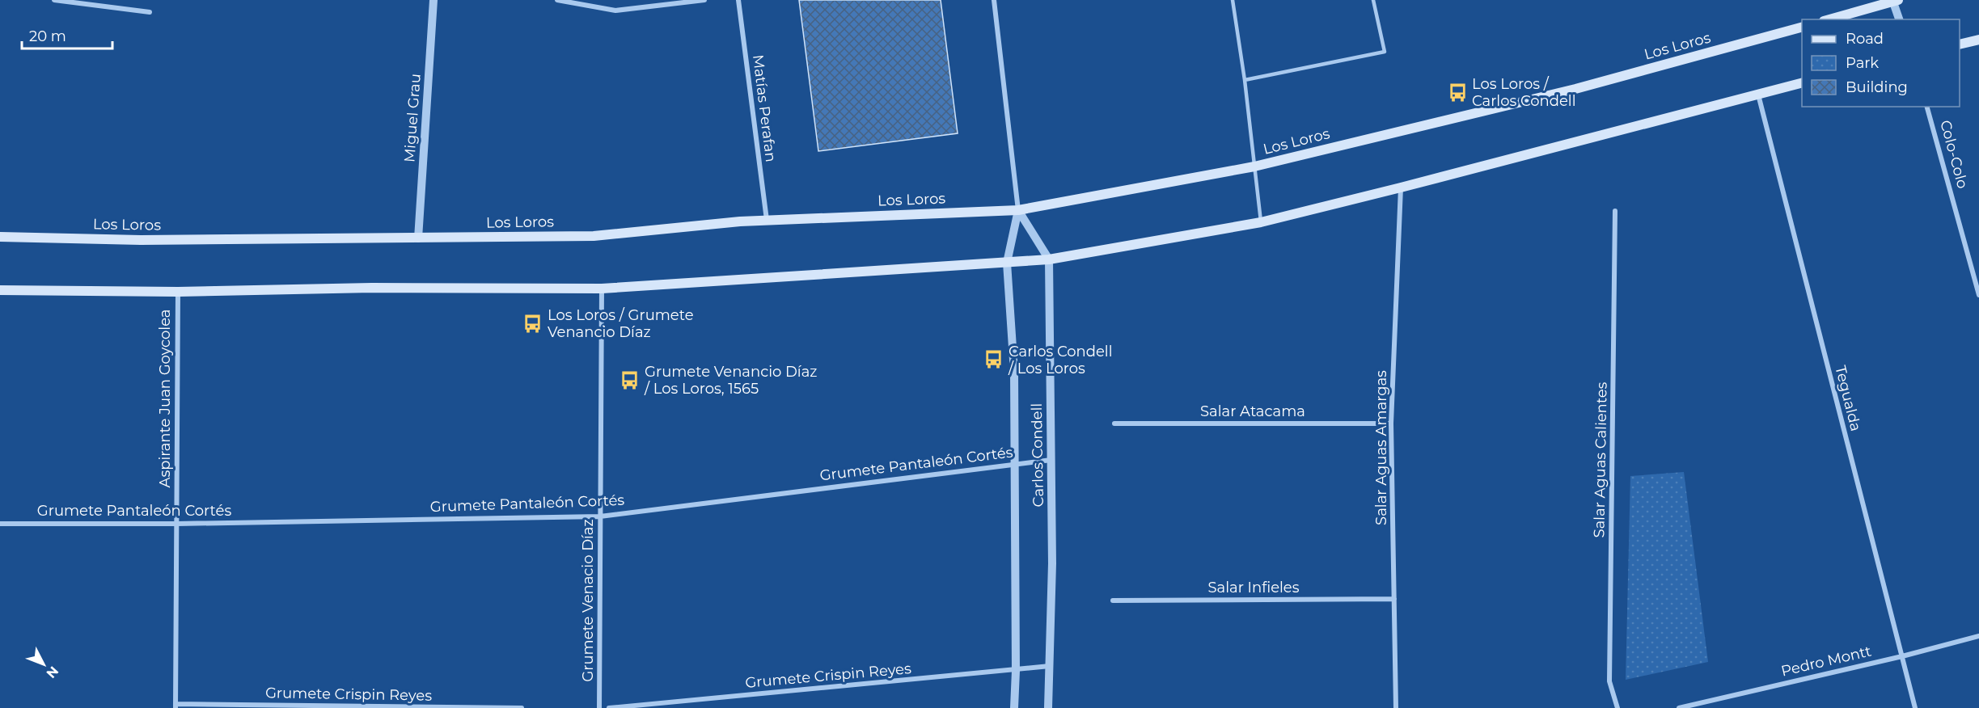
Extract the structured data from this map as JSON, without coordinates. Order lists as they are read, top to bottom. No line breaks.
{"streets":{"main road":["Los Loros"],"street":["Matías Perafan","Miguel Grau","Colo-Colo","Aspirante Juan Goycolea","Tegualda","Salar Atacama","Salar Aguas Amargas","Carlos Condell","Salar Aguas Calientes","Grumete Pantaleón Cortés","Salar Infieles","Grumete Venacio Díaz","Pedro Montt","Grumete Crispin Reyes"]},"crossings":[["Los Loros","Matías Perafan"],["Los Loros","Miguel Grau"],["Los Loros","Carlos Condell"],["Aspirante Juan Goycolea","Grumete Pantaleón Cortés"],["Aspirante Juan Goycolea","Grumete Crispin Reyes"],["Tegualda","Pedro Montt"],["Salar Atacama","Salar Aguas Amargas"],["Salar Aguas Amargas","Salar Infieles"],["Carlos Condell","Grumete Pantaleón Cortés"],["Carlos Condell","Grumete Crispin Reyes"],["Grumete Pantaleón Cortés","Grumete Venacio Díaz"]],"places":{"bus stop":["Los Loros / Carlos Condell","Los Loros / Grumete Venancio Díaz","Carlos Condell / Los Loros","Grumete Venancio Díaz / Los Loros, 1565"]},"legend":["Road","Park","Building"],"scale_bar":"20 m","north":"bottom right"}
